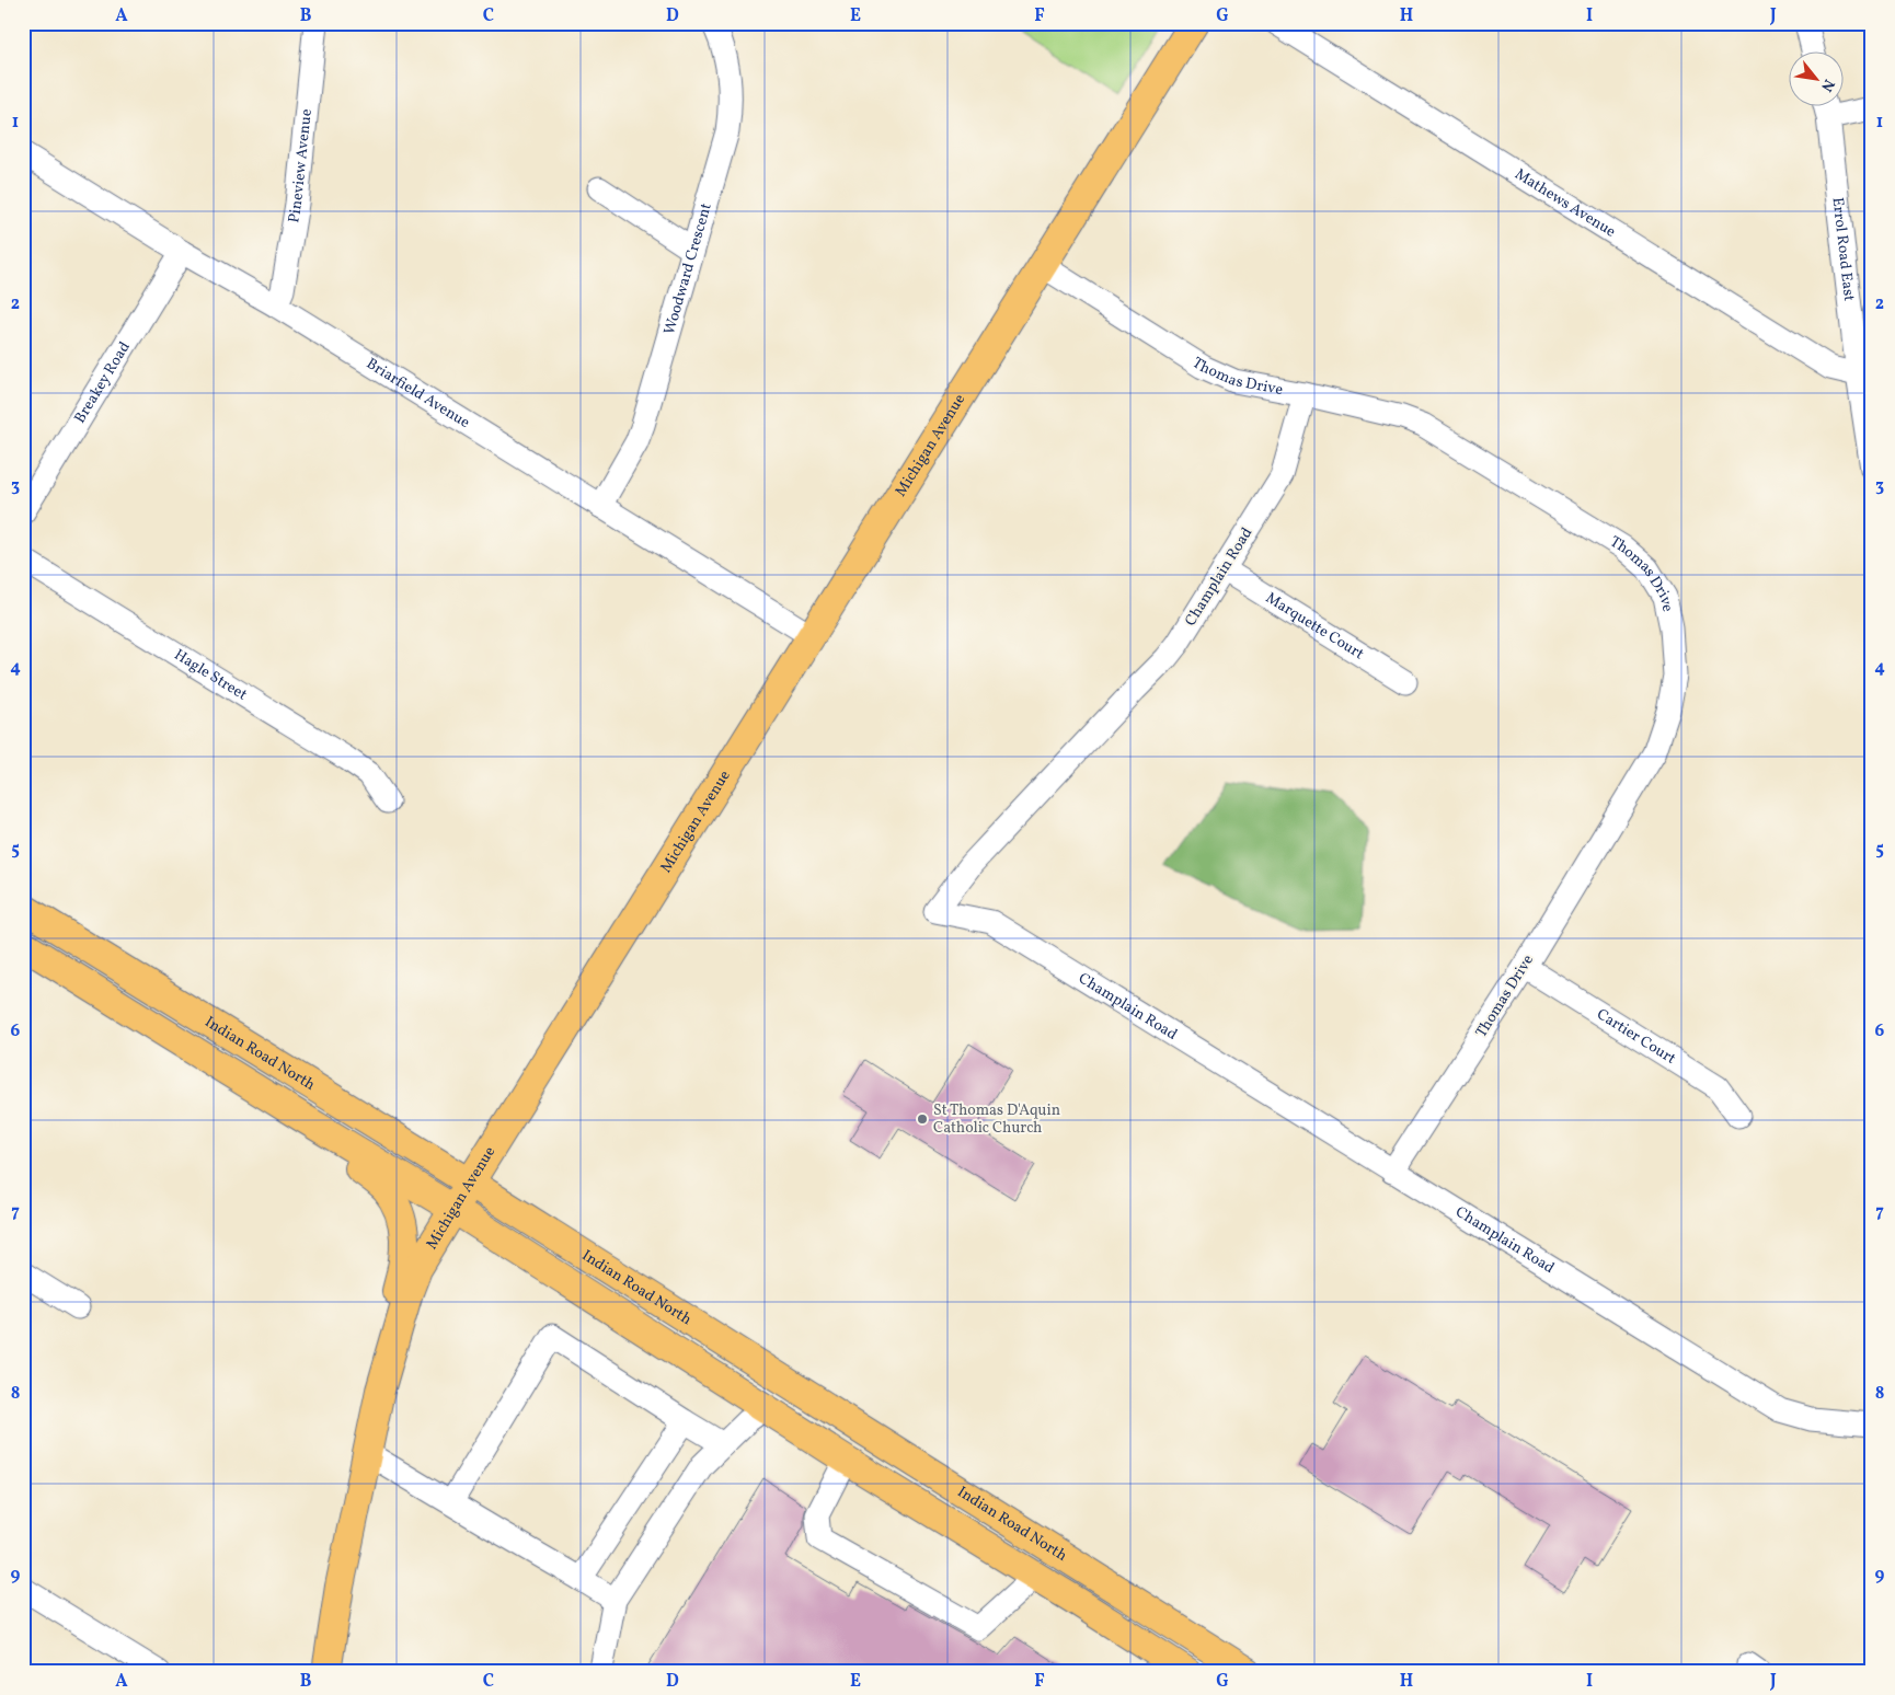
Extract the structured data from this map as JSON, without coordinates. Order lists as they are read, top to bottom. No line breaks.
{"streets":{"main road":["Michigan Avenue","Indian Road North"],"street":["Pineview Avenue","Mathews Avenue","Errol Road East","Woodward Crescent","Thomas Drive","Breakey Road","Briarfield Avenue","Champlain Road","Marquette Court","Hagle Street","Cartier Court"]},"crossings":[["Pineview Avenue","Briarfield Avenue"],["Mathews Avenue","Errol Road East"],["Woodward Crescent","Briarfield Avenue"],["Thomas Drive","Michigan Avenue"],["Thomas Drive","Champlain Road"],["Thomas Drive","Cartier Court"],["Breakey Road","Briarfield Avenue"],["Briarfield Avenue","Michigan Avenue"],["Michigan Avenue","Indian Road North"],["Champlain Road","Marquette Court"]],"places":["St Thomas D'Aquin Catholic Church"],"north":"bottom right","grid":{"columns":["A","B","C","D","E","F","G","H","I","J"],"rows":["1","2","3","4","5","6","7","8","9"]}}
